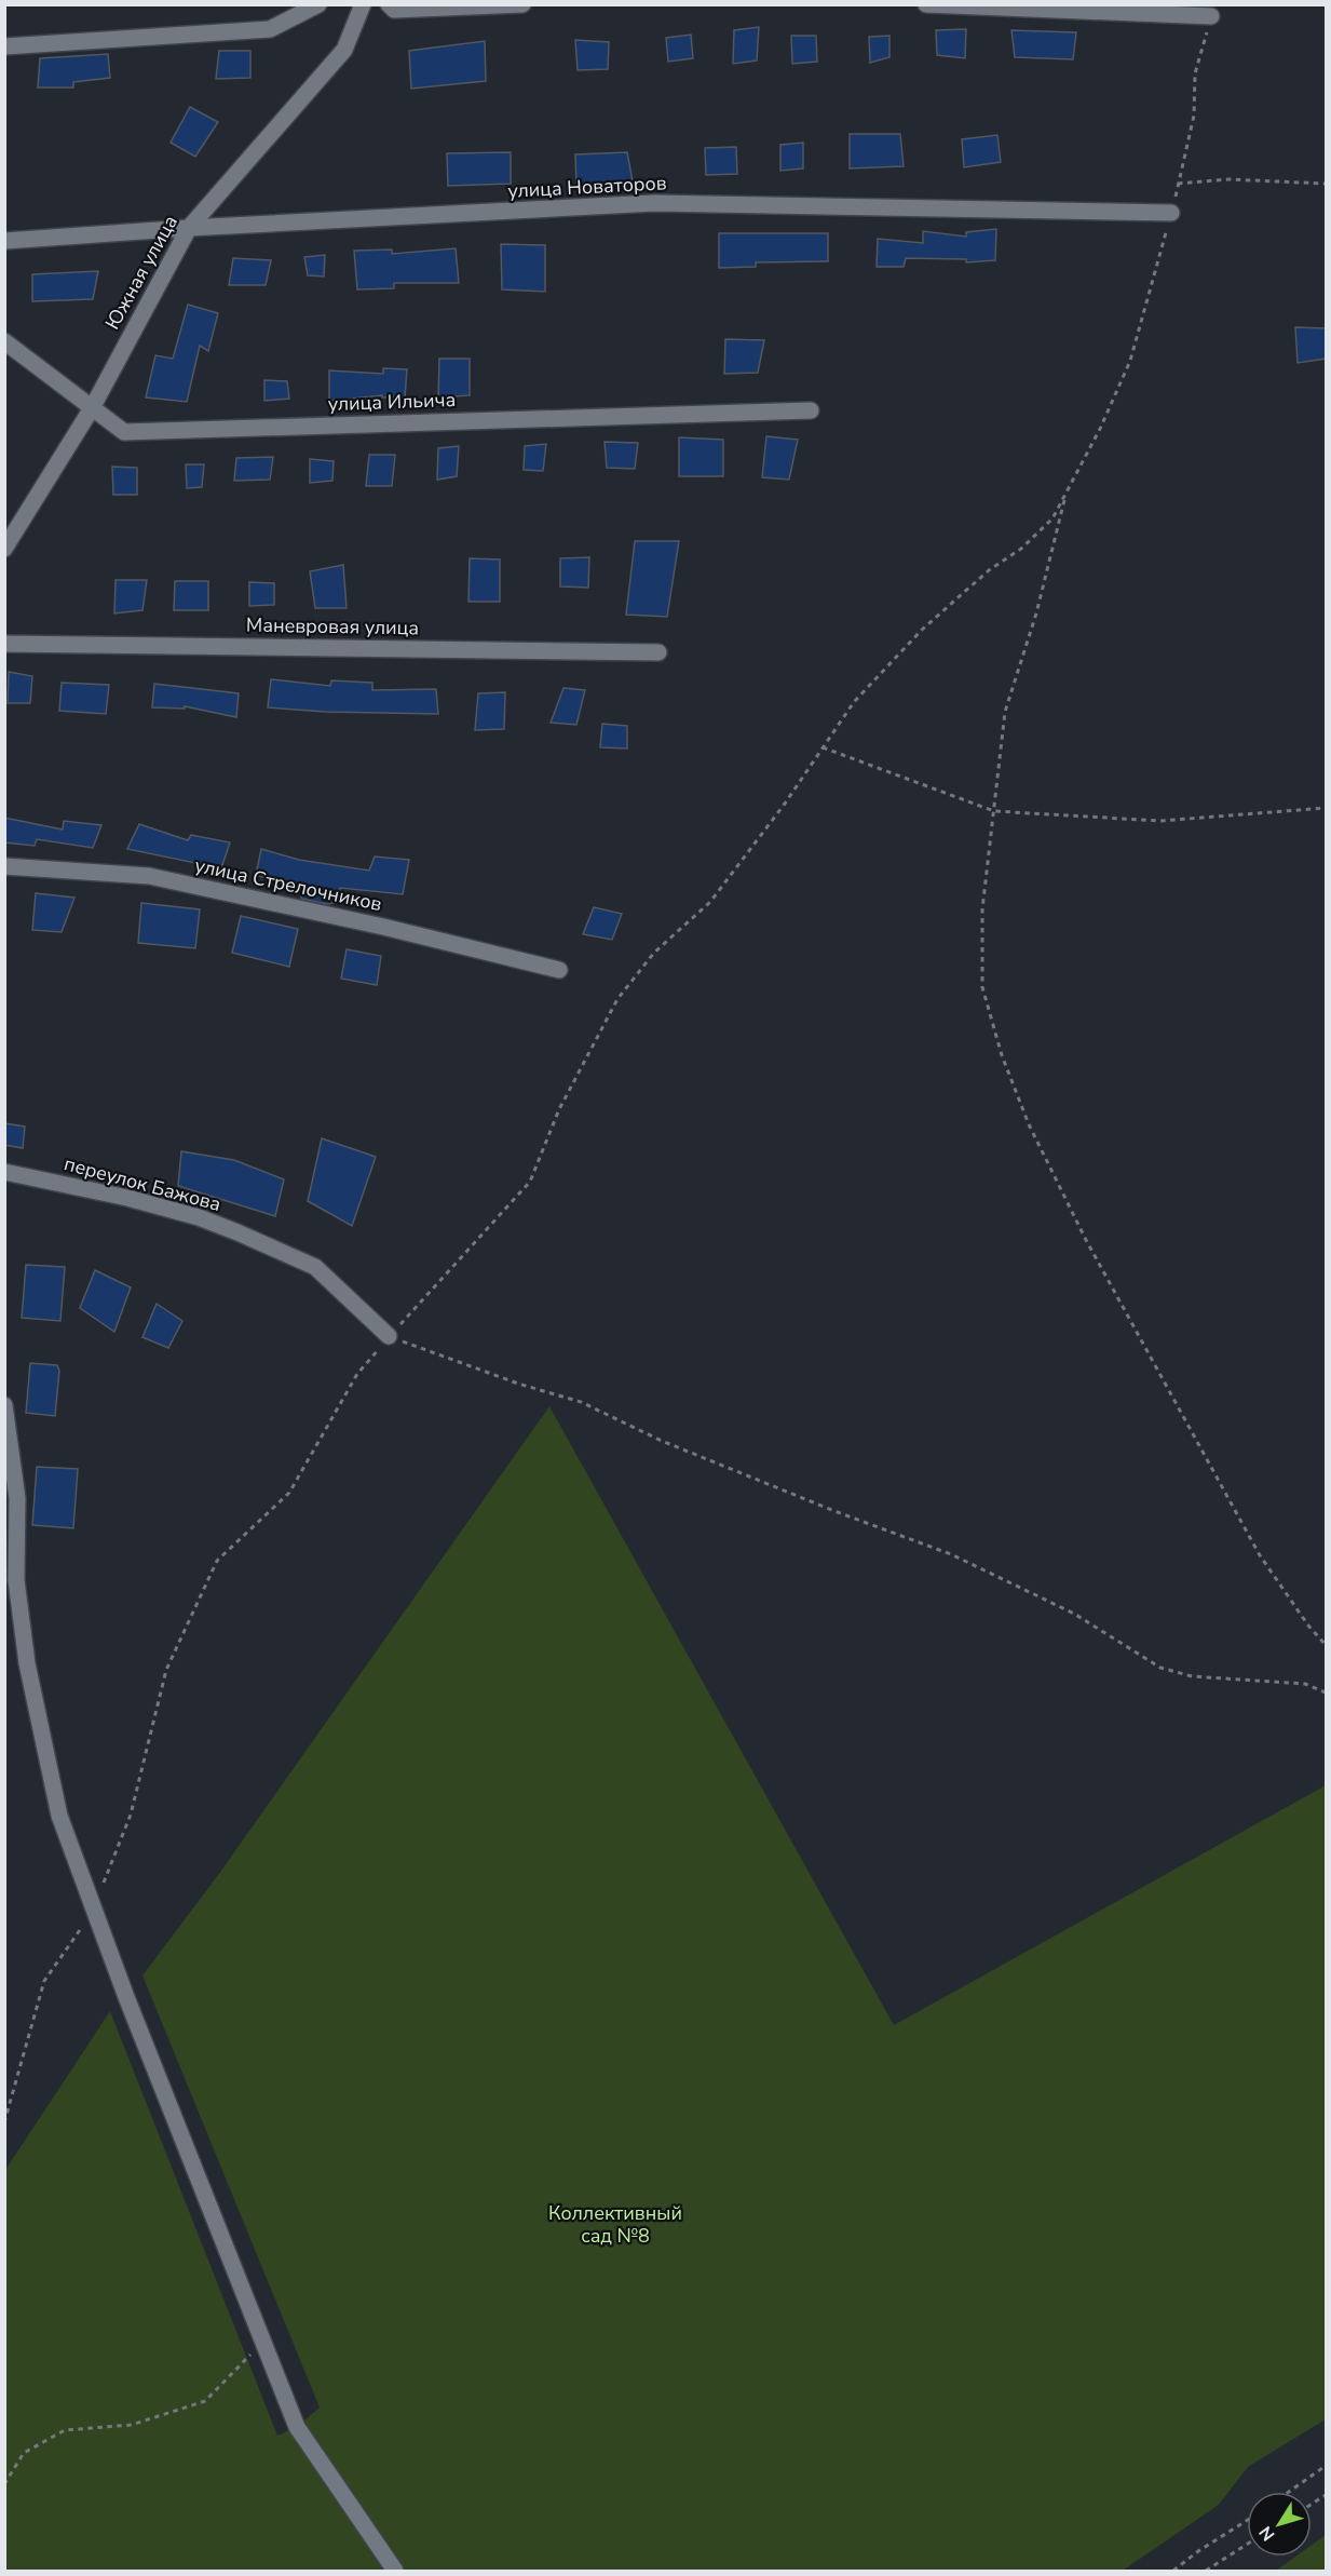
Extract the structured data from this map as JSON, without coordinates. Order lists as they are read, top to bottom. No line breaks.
{"streets":{"street":["улица Новаторов","Южная улица","улица Ильича","Маневровая улица","улица Стрелочников","переулок Бажова"]},"crossings":[["улица Новаторов","Южная улица"],["Южная улица","улица Ильича"]],"parks":["Коллективный сад №8"],"north":"bottom left"}
